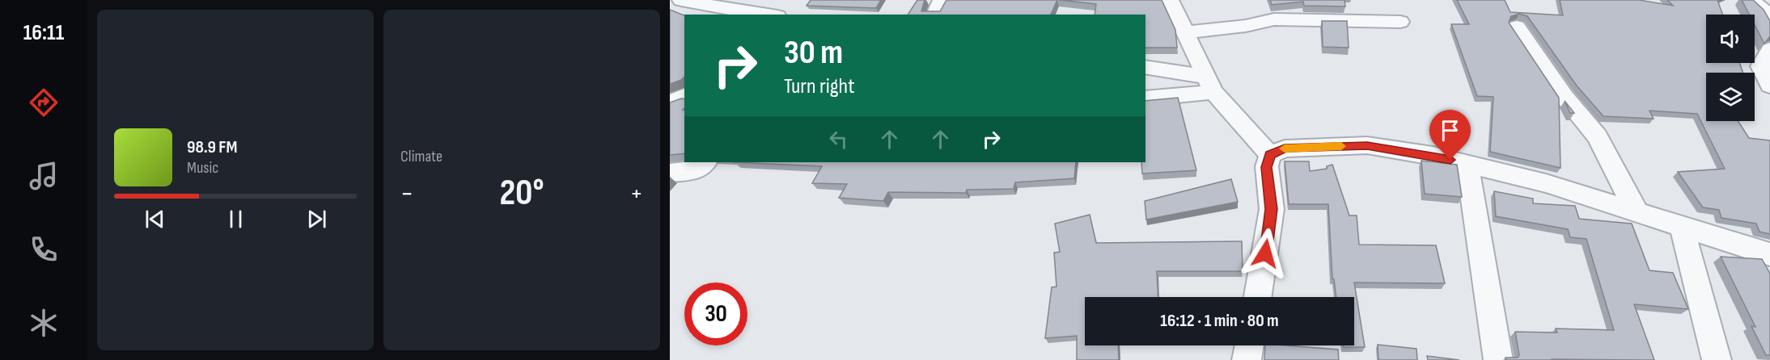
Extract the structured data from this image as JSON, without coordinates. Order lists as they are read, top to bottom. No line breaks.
{"page":{"tabs":"16:11","tile":"Climate","turn":["30 m","Turn right"],"song":["98.9 FM","Music"],"heat":["−","20°","+"],"limit":"30","trip":"16:12 · 1 min · 80 m"}}
